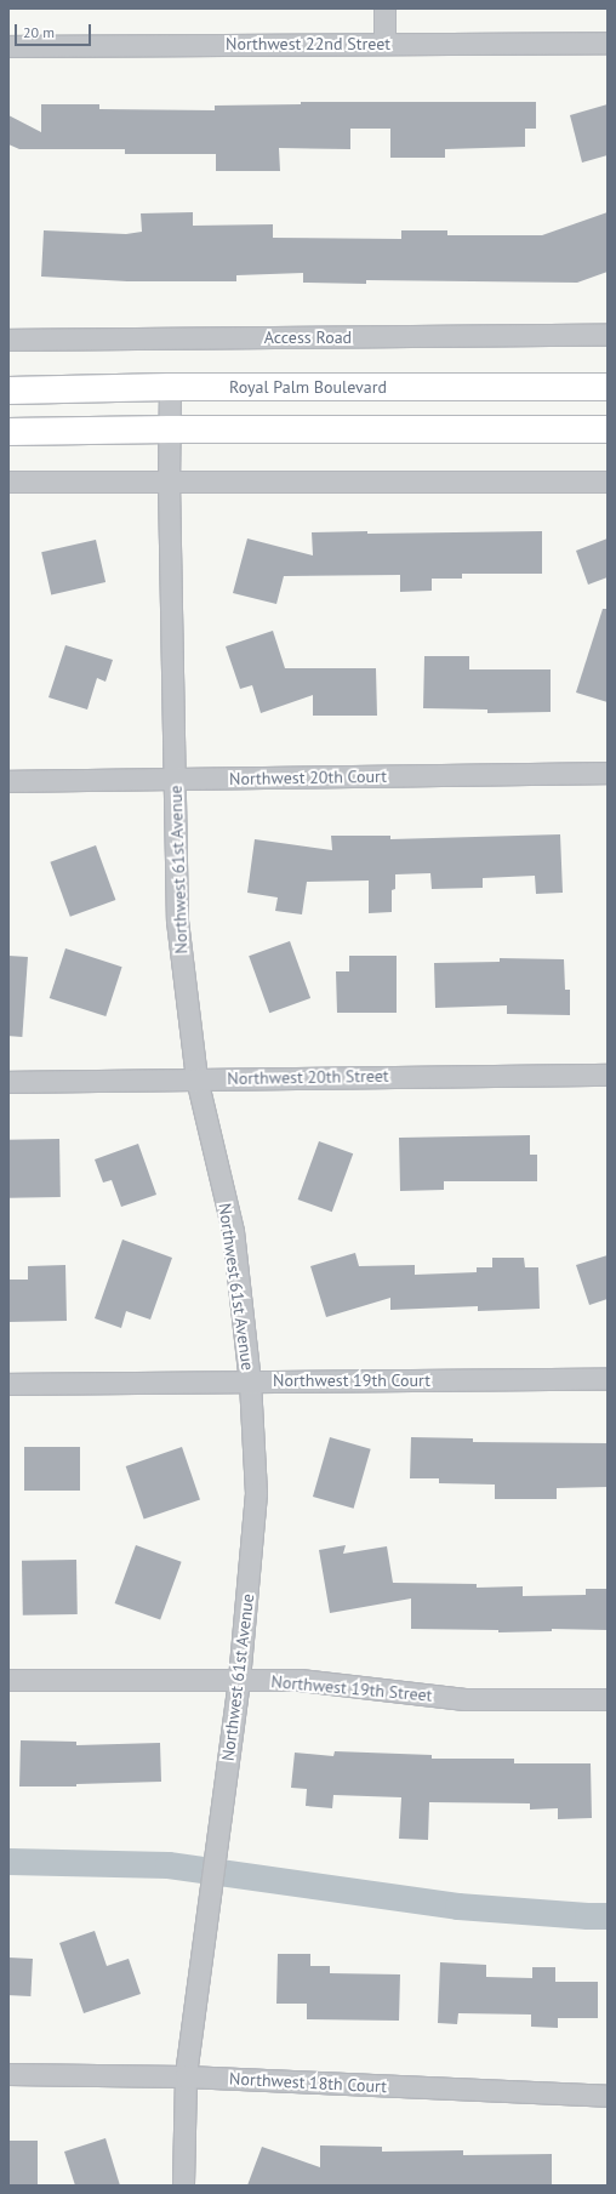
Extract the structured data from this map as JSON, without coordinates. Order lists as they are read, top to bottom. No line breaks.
{"streets":{"main road":["Royal Palm Boulevard"],"street":["Northwest 22nd Street","Access Road","Northwest 20th Court","Northwest 61st Avenue","Northwest 20th Street","Northwest 19th Court","Northwest 19th Street","Northwest 18th Court"]},"crossings":[["Royal Palm Boulevard","Northwest 61st Avenue"],["Northwest 20th Court","Northwest 61st Avenue"],["Northwest 61st Avenue","Northwest 20th Street"],["Northwest 61st Avenue","Northwest 19th Court"],["Northwest 61st Avenue","Northwest 19th Street"],["Northwest 61st Avenue","Northwest 18th Court"]],"scale_bar":"20 m"}
